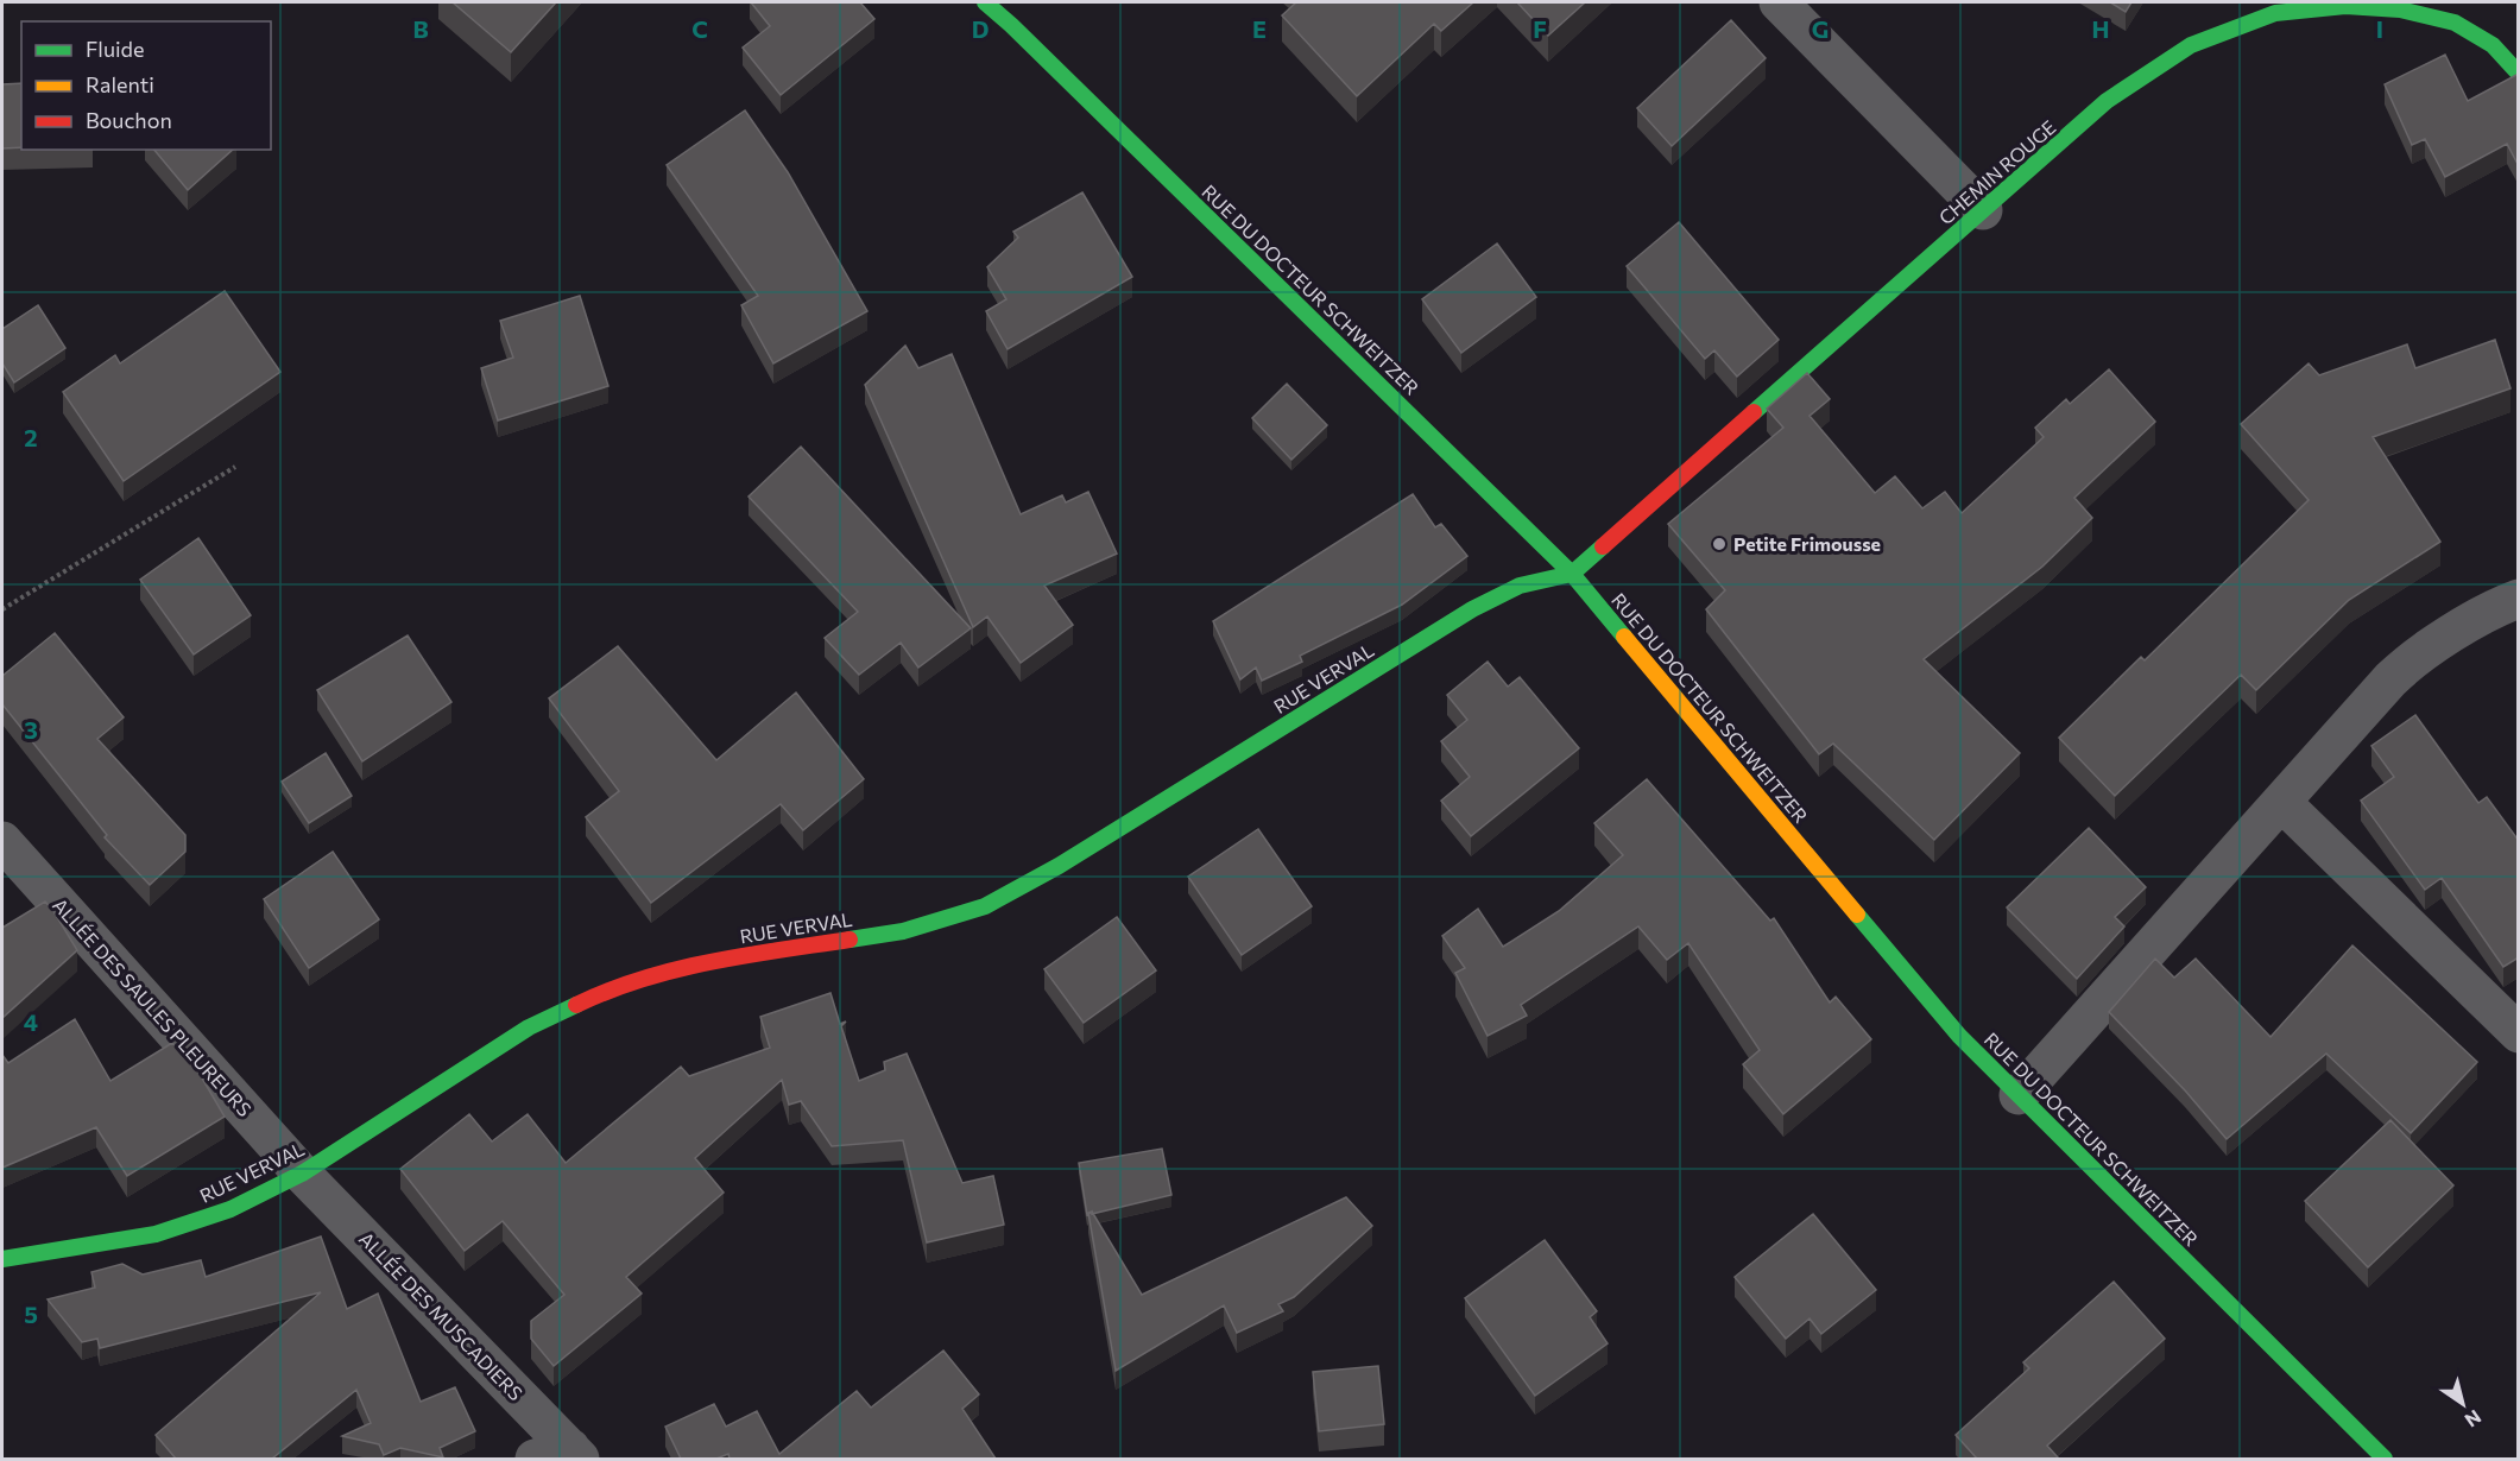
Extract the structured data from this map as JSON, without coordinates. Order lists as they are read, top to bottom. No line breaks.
{"streets":{"street":["CHEMIN ROUGE","RUE DU DOCTEUR SCHWEITZER","RUE VERVAL","ALLÉE DES SAULES PLEUREURS","ALLÉE DES MUSCADIERS"]},"crossings":[["CHEMIN ROUGE","RUE DU DOCTEUR SCHWEITZER"],["CHEMIN ROUGE","RUE VERVAL"],["RUE DU DOCTEUR SCHWEITZER","RUE VERVAL"],["RUE VERVAL","ALLÉE DES SAULES PLEUREURS"],["RUE VERVAL","ALLÉE DES MUSCADIERS"],["ALLÉE DES SAULES PLEUREURS","ALLÉE DES MUSCADIERS"]],"places":["Petite Frimousse"],"legend":["Fluide","Ralenti","Bouchon"],"north":"bottom right","grid":{"columns":["B","C","D","E","F","G","H","I"],"rows":["2","3","4","5"]}}
